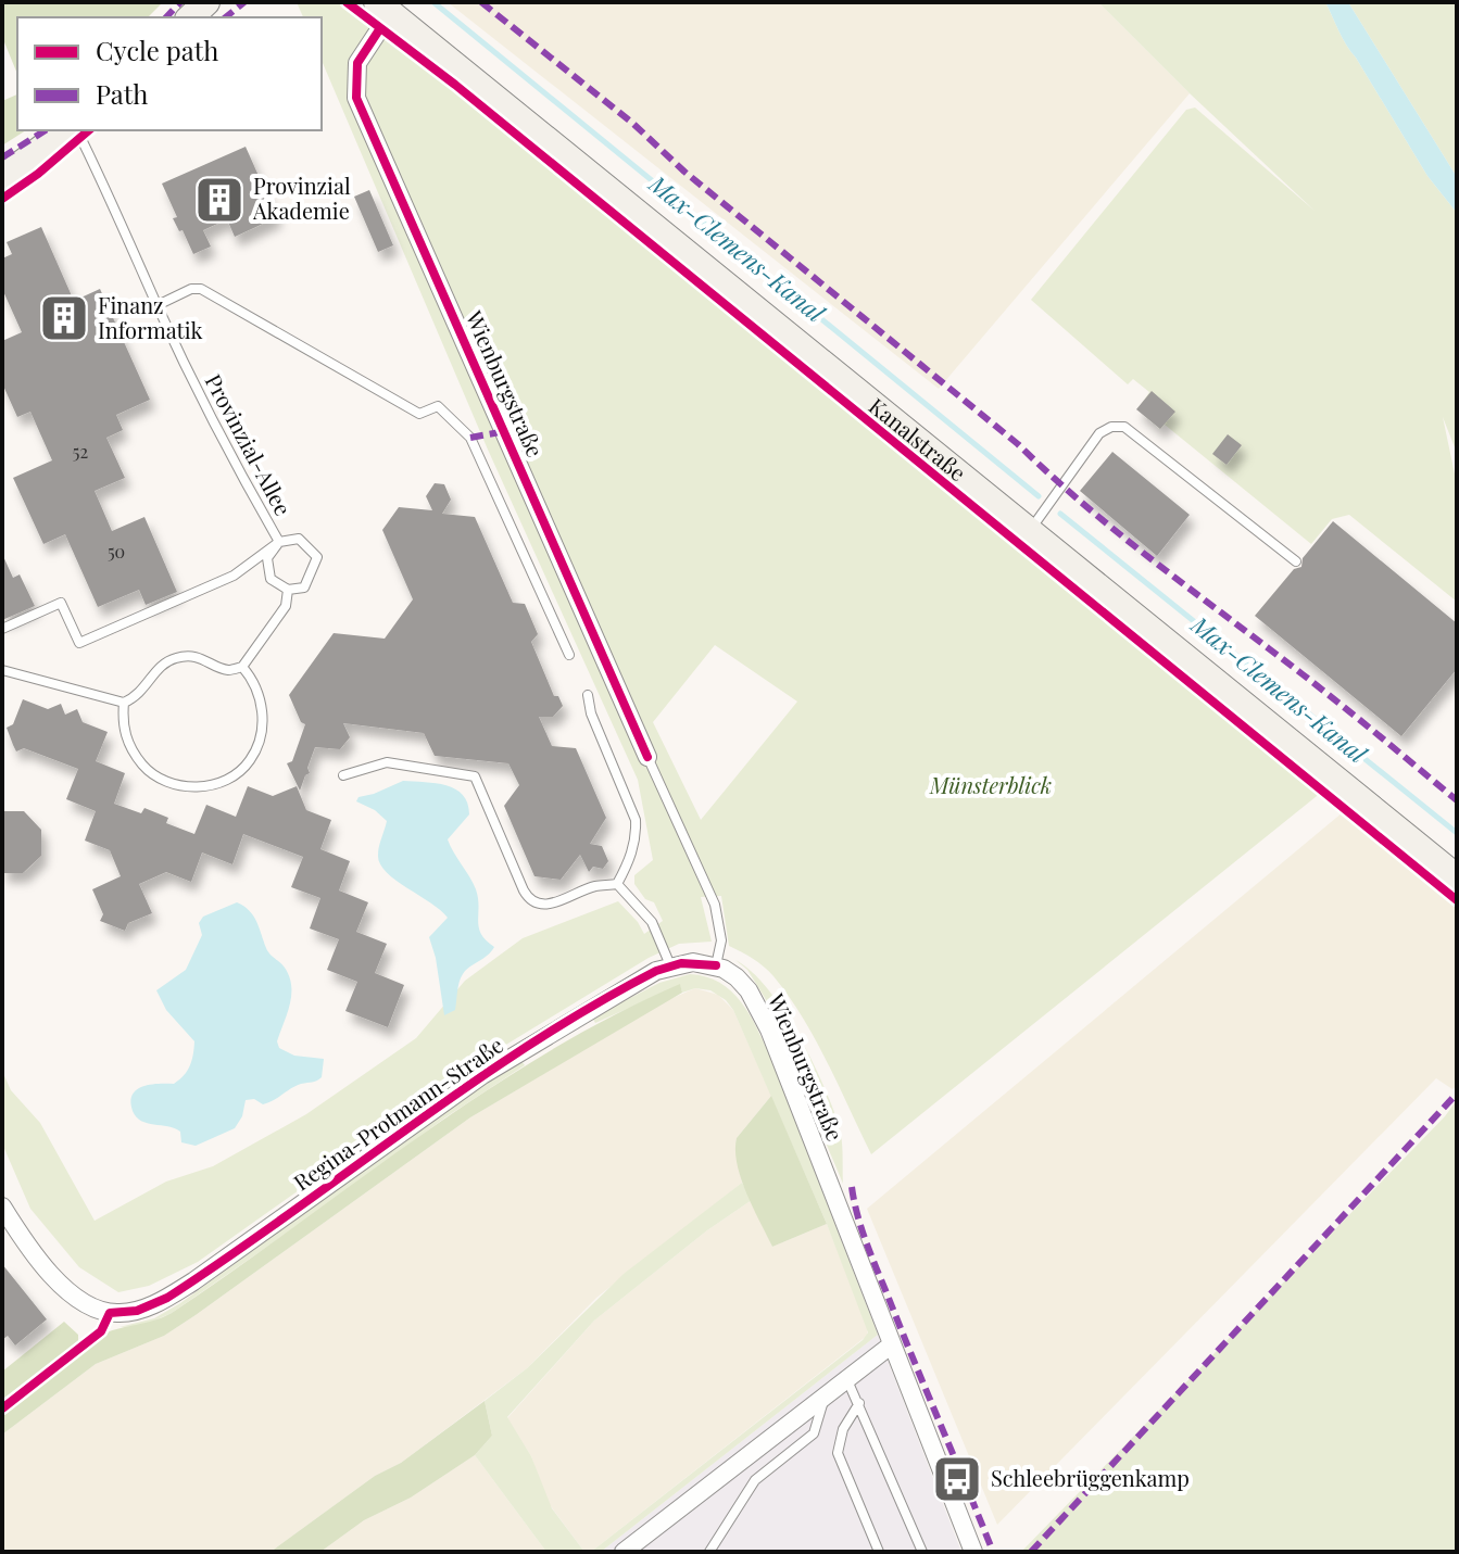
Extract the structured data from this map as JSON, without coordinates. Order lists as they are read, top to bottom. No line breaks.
{"streets":{"main road":["Kanalstraße"],"street":["Wienburgstraße","Regina-Protmann-Straße"],"lane":["Provinzial-Allee"]},"crossings":[["Wienburgstraße","Kanalstraße"],["Wienburgstraße","Regina-Protmann-Straße"]],"water":["Max-Clemens-Kanal"],"parks":["Münsterblick"],"places":{"building":["Provinzial Akademie","Finanz Informatik"],"bus stop":["Schleebrüggenkamp"]},"house_numbers":["52","50"],"legend":["Cycle path","Path"]}
